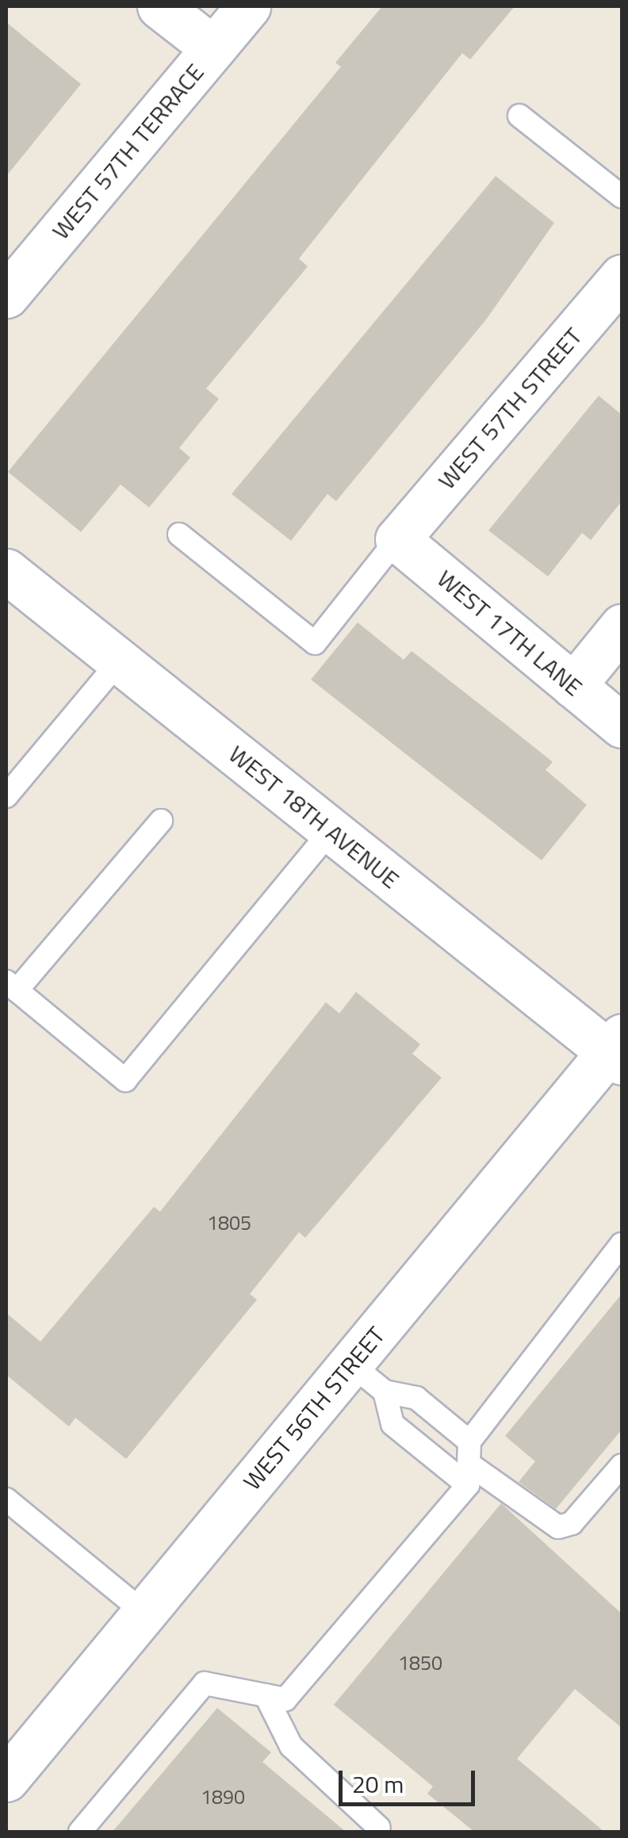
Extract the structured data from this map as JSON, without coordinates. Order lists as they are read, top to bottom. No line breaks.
{"streets":{"street":["WEST 57TH TERRACE","WEST 57TH STREET","WEST 17TH LANE","WEST 18TH AVENUE","WEST 56TH STREET"]},"crossings":[["WEST 57TH STREET","WEST 17TH LANE"],["WEST 18TH AVENUE","WEST 56TH STREET"]],"house_numbers":["1805","1850","1890"],"scale_bar":"20 m"}
